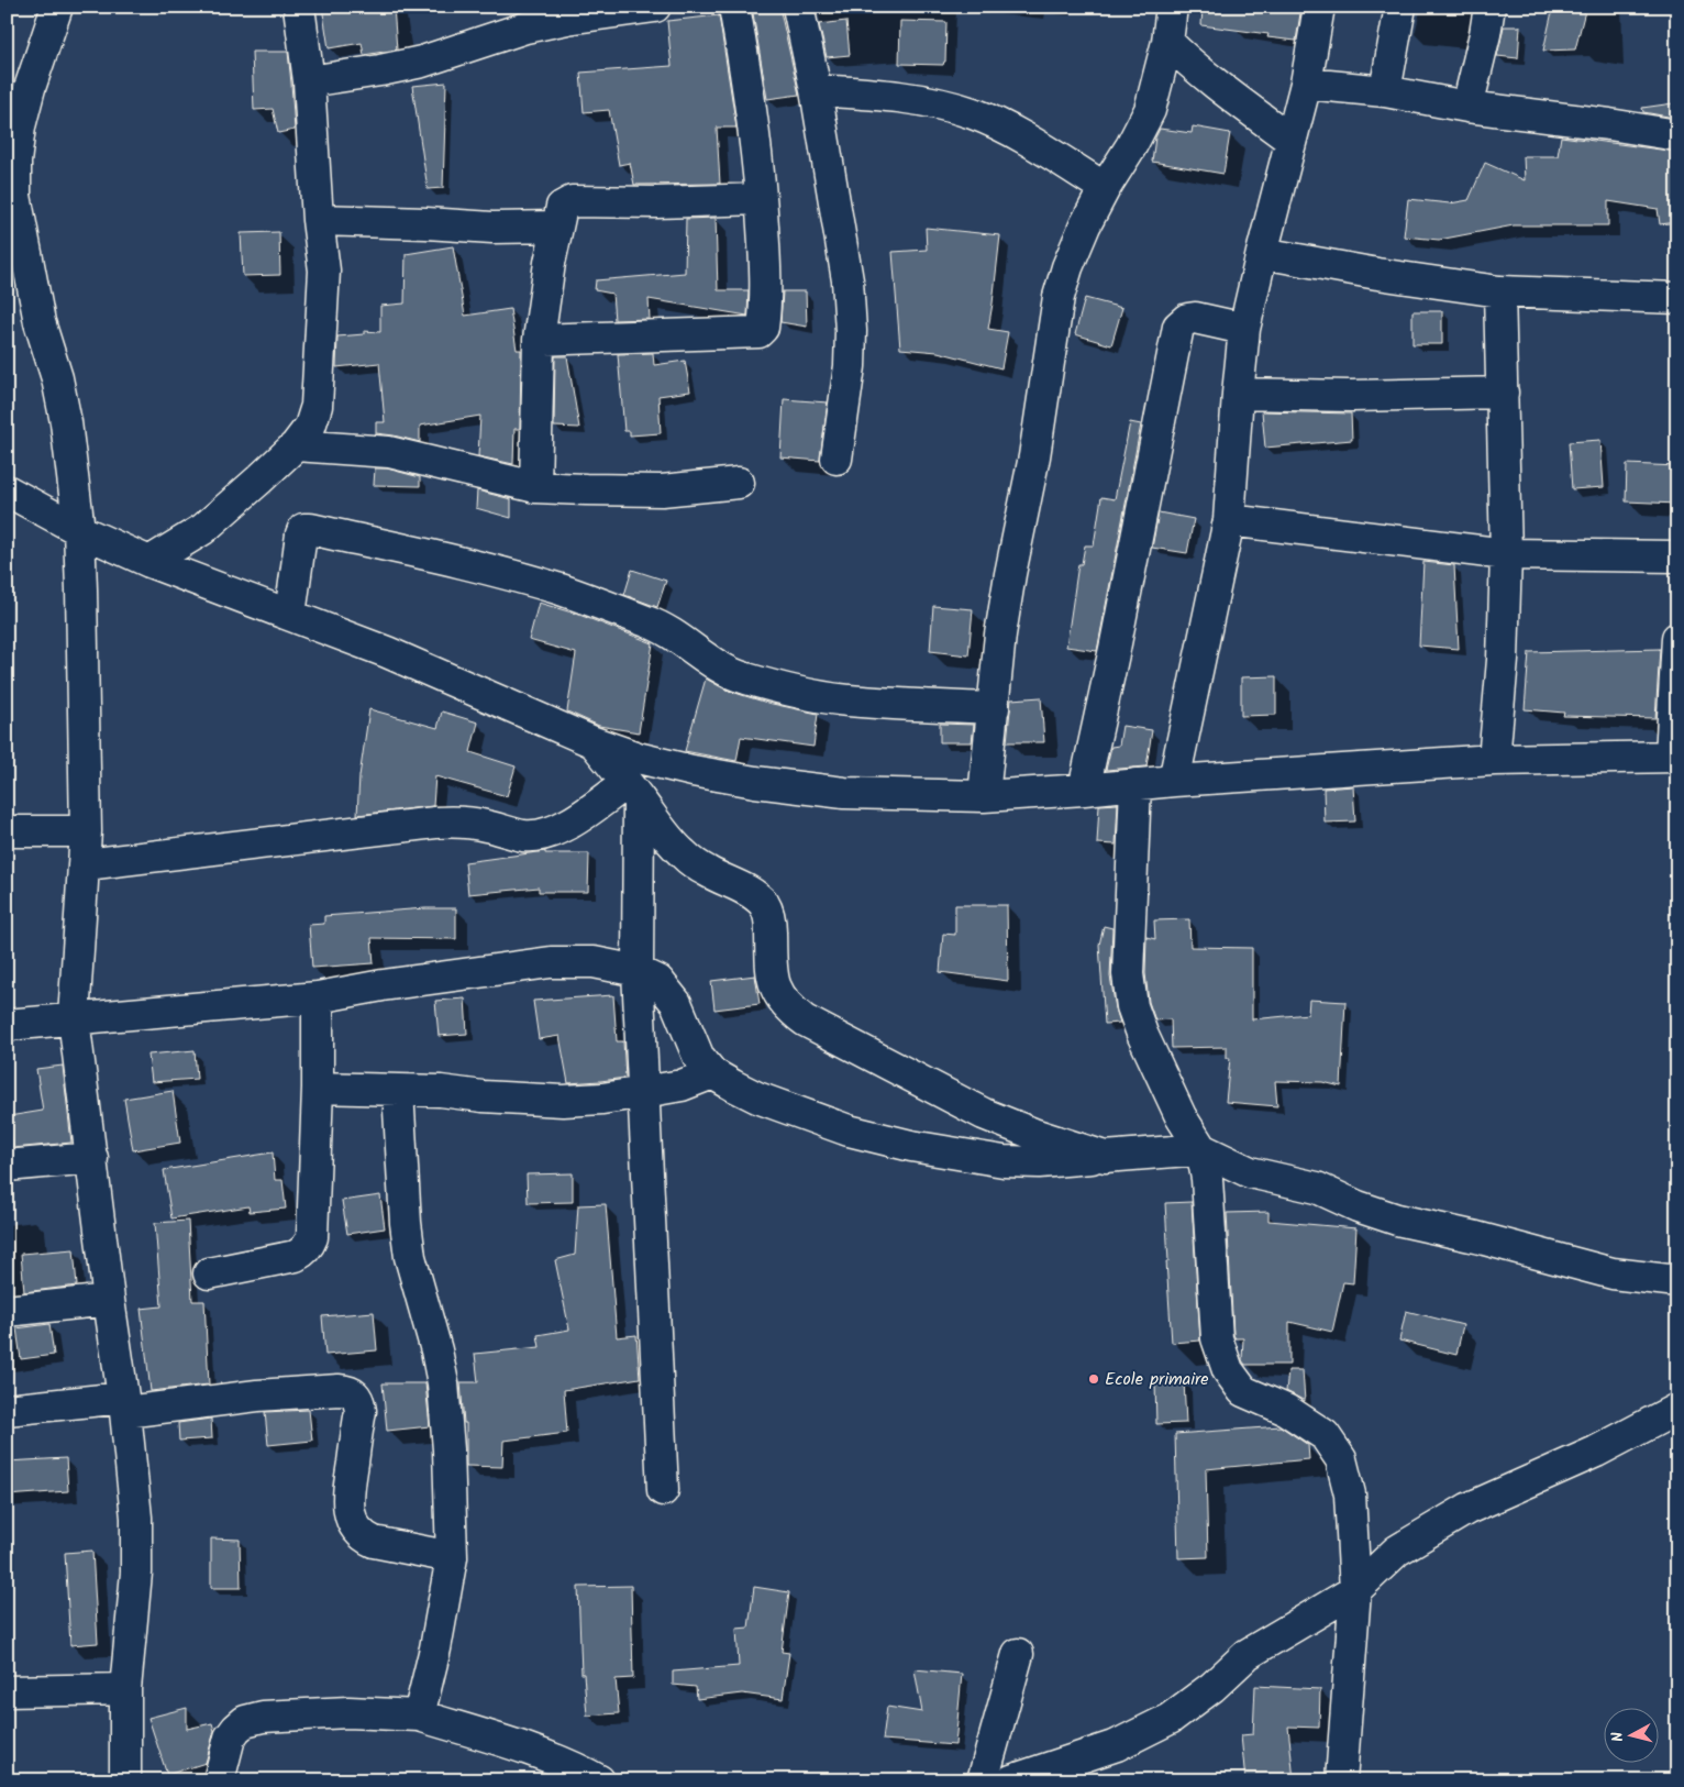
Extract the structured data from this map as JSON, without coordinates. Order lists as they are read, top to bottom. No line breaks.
{"places":["Ecole primaire"],"north":"left"}
